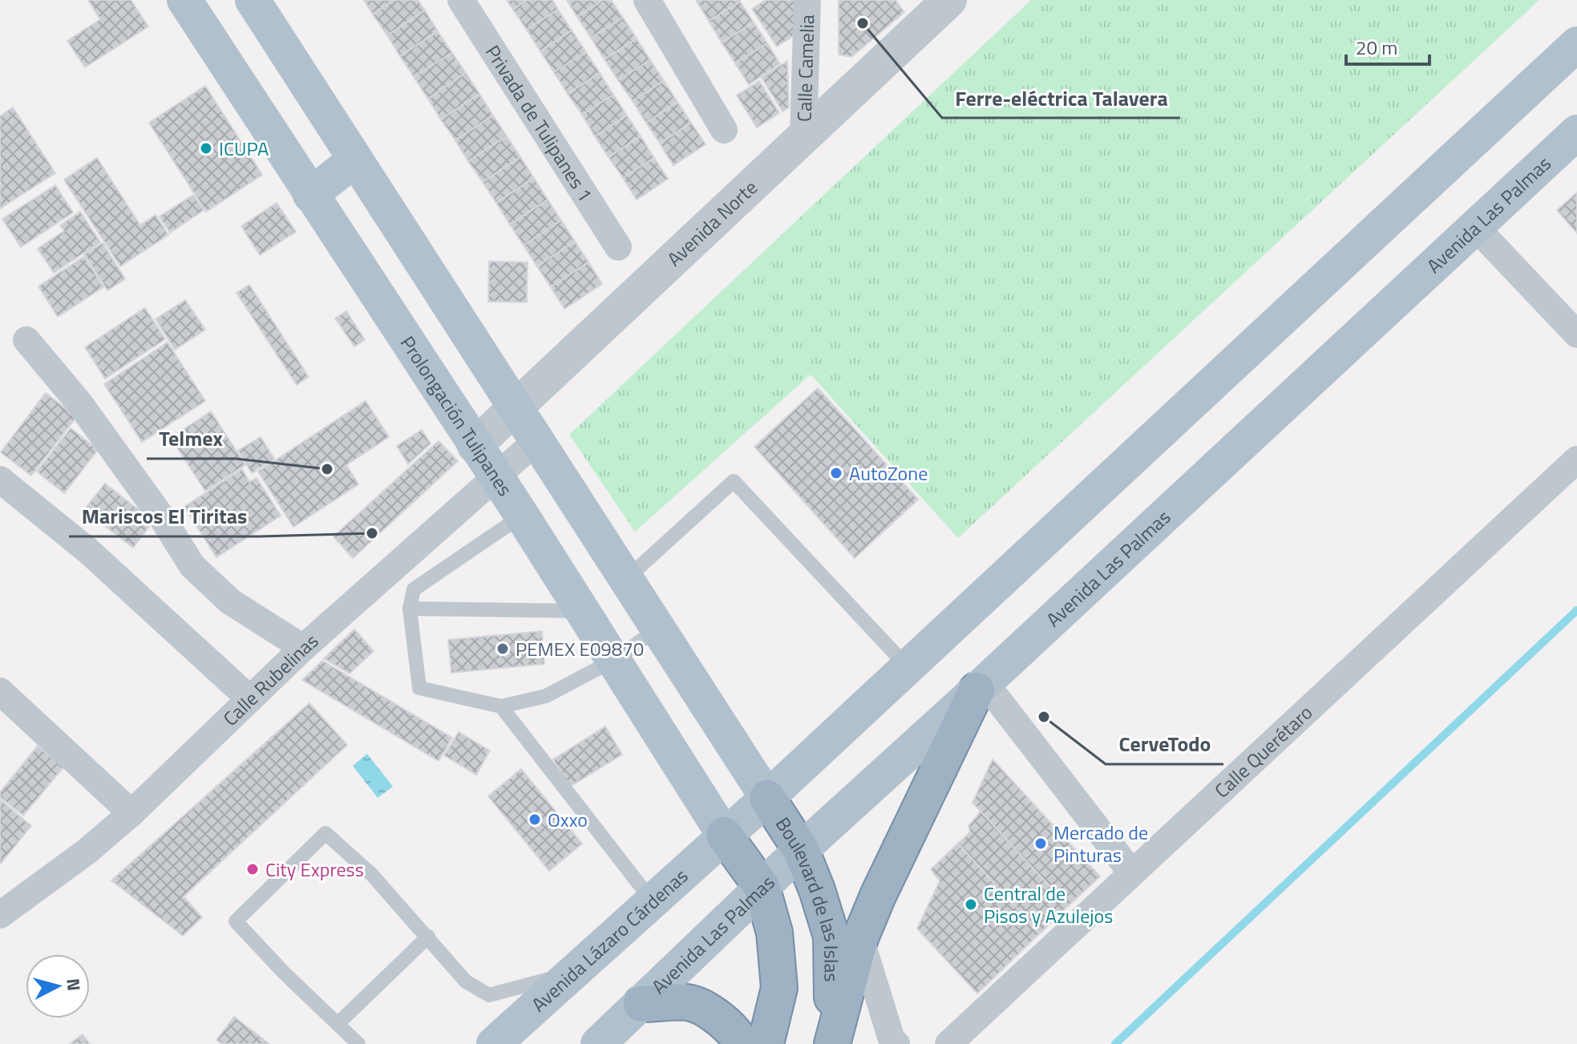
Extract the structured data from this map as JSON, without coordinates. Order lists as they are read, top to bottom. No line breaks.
{"streets":{"highway":["Boulevard de las Islas"],"main road":["Avenida Las Palmas","Prolongación Tulipanes","Avenida Lázaro Cárdenas"],"street":["Calle Camelia","Privada de Tulipanes 1","Avenida Norte","Calle Rubelinas","Calle Querétaro"]},"crossings":[["Calle Camelia","Avenida Norte"],["Avenida Las Palmas","Boulevard de las Islas"],["Avenida Norte","Prolongación Tulipanes"],["Prolongación Tulipanes","Calle Rubelinas"],["Prolongación Tulipanes","Avenida Lázaro Cárdenas"]],"places":["Ferre-eléctrica Talavera","ICUPA","Telmex","AutoZone","Mariscos El Tiritas","PEMEX E09870","CerveTodo","Oxxo","Mercado de Pinturas","City Express","Central de Pisos y Azulejos"],"scale_bar":"20 m","north":"right"}
